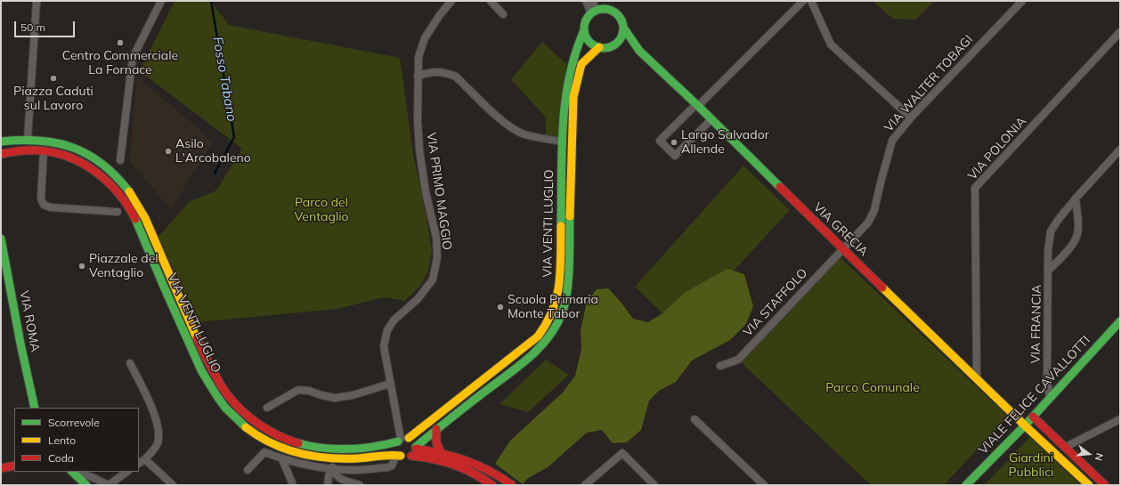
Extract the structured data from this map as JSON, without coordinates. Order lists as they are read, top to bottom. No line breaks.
{"streets":{"street":["VIA WALTER TOBAGI","VIA POLONIA","VIA PRIMO MAGGIO","VIA VENTI LUGLIO","VIA GRECIA","VIA STAFFOLO","VIA ROMA","VIA FRANCIA","VIALE FELICE CAVALLOTTI"]},"crossings":[["VIA WALTER TOBAGI","VIA GRECIA"],["VIA WALTER TOBAGI","VIA STAFFOLO"],["VIA POLONIA","VIA GRECIA"],["VIA PRIMO MAGGIO","VIA VENTI LUGLIO"],["VIA VENTI LUGLIO","VIA GRECIA"],["VIA GRECIA","VIA STAFFOLO"],["VIA GRECIA","VIALE FELICE CAVALLOTTI"],["VIA FRANCIA","VIALE FELICE CAVALLOTTI"]],"water":["Fosso Tabano"],"parks":["Parco del Ventaglio","Parco Comunale","Giardini Pubblici"],"places":["Centro Commerciale La Fornace","Piazza Caduti sul Lavoro","Largo Salvador Allende","Asilo L'Arcobaleno","Piazzale del Ventaglio","Scuola Primaria Monte Tabor"],"legend":["Scorrevole","Lento","Coda"],"scale_bar":"50 m","north":"right"}
